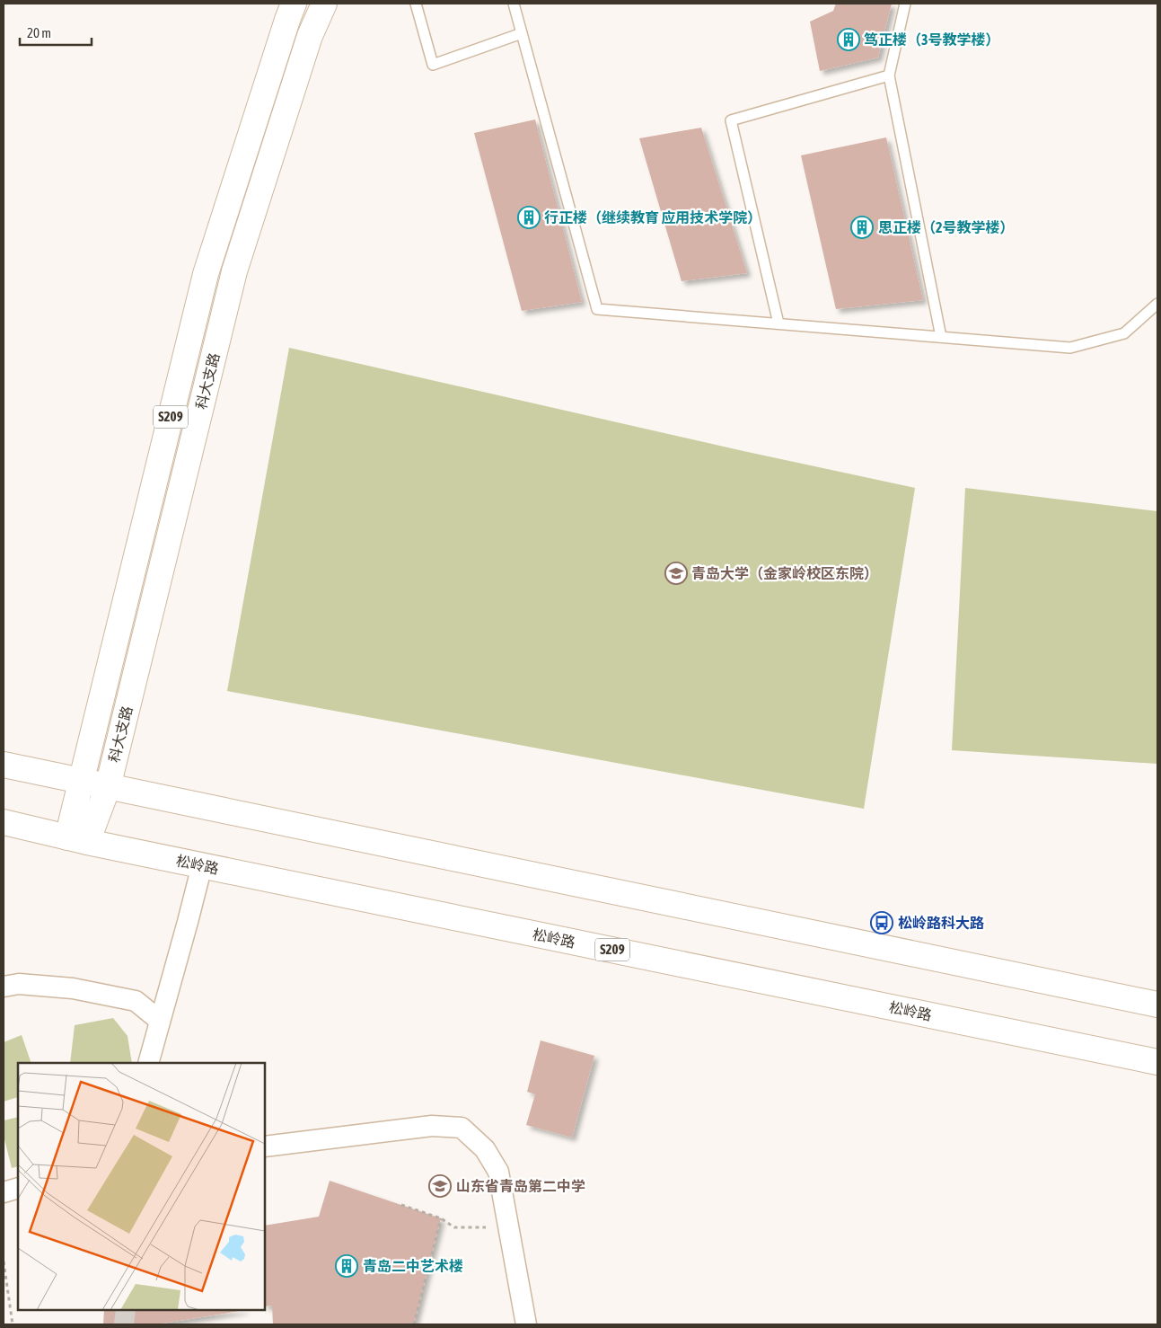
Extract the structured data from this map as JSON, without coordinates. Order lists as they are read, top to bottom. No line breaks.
{"streets":{"main road":["科大支路","S209","松岭路"]},"crossings":[["科大支路","松岭路"]],"places":{"building":["笃正楼（3号教学楼）","行正楼（继续教育 应用技术学院）","思正楼（2号教学楼）","青岛二中艺术楼"],"school or university":["青岛大学（金家岭校区东院）","山东省青岛第二中学"],"bus stop":["松岭路科大路"]},"scale_bar":"20 m"}
